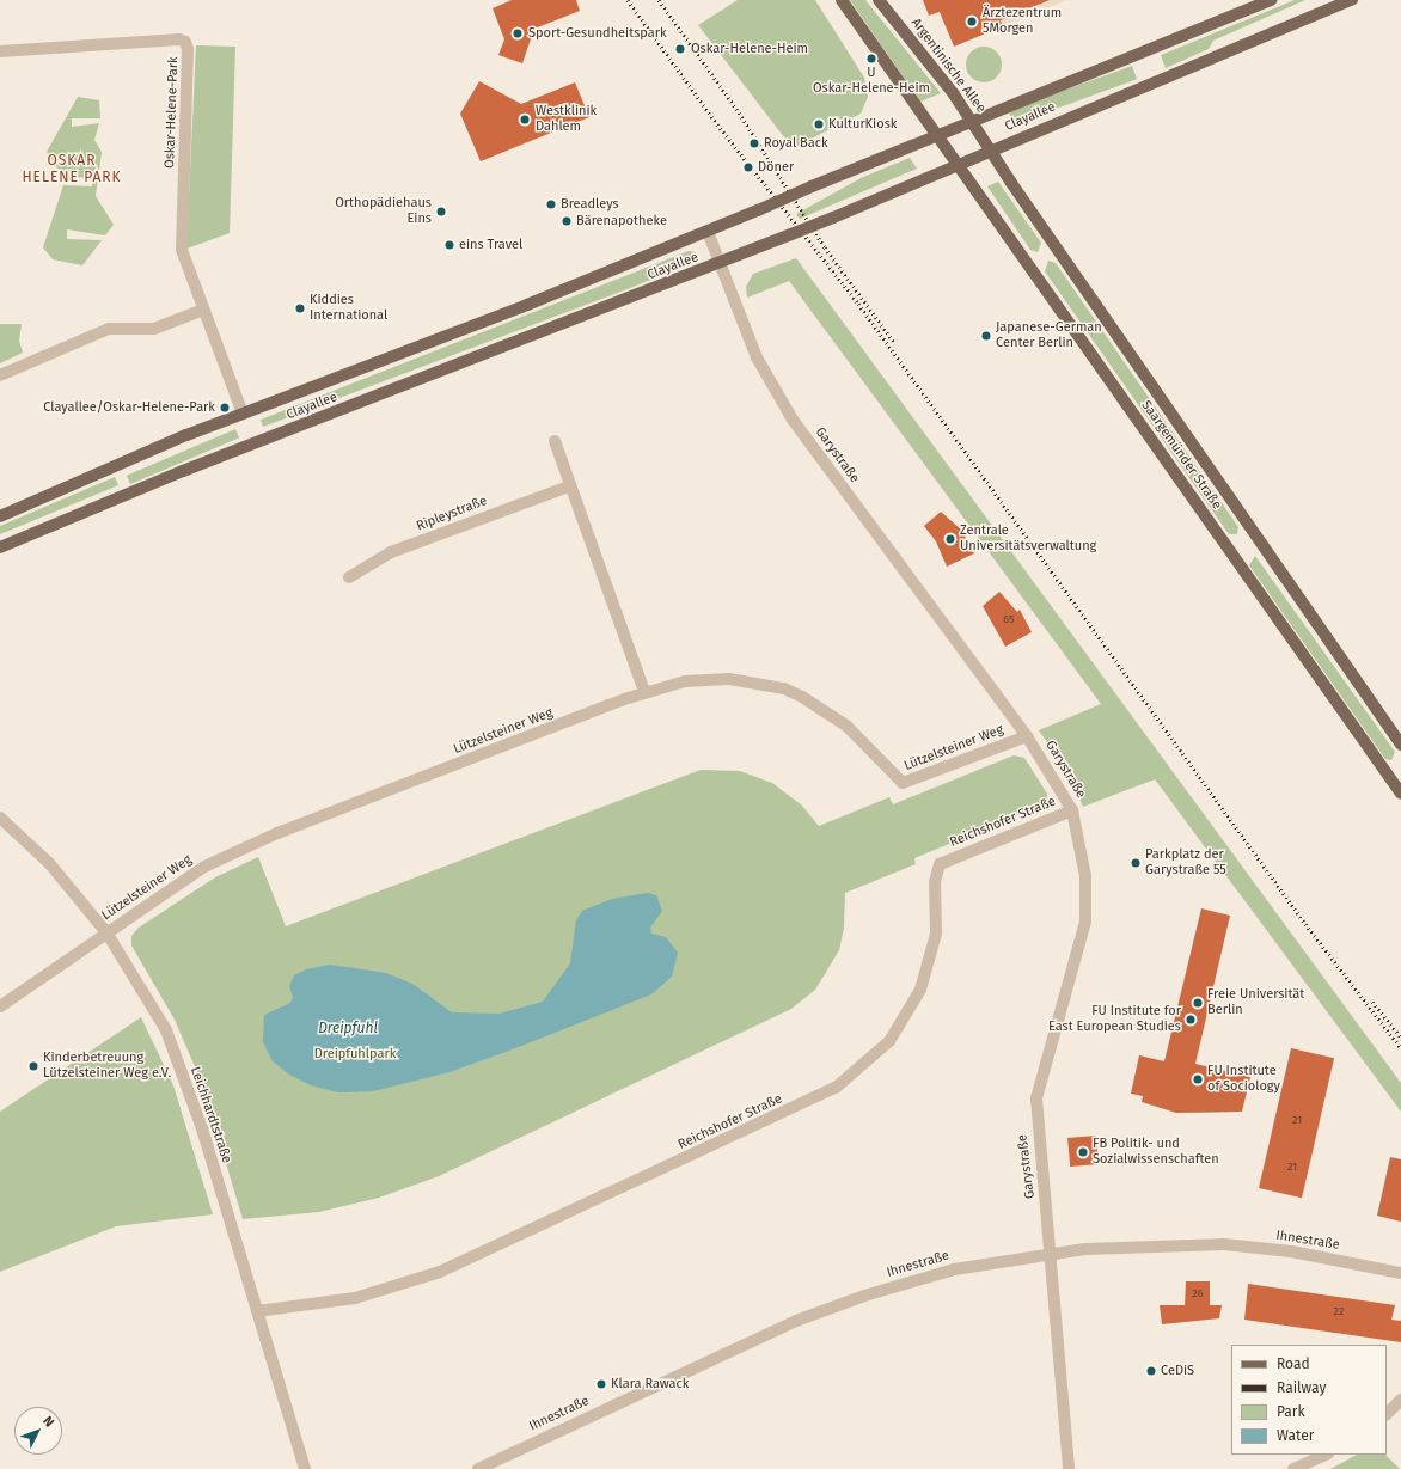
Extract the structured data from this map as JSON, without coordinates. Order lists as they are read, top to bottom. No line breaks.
{"streets":{"main road":["Argentinische Allee","Clayallee","Saargemünder Straße"],"street":["Oskar-Helene-Park","Garystraße","Ripleystraße","Lützelsteiner Weg","Reichshofer Straße","Leichhardtstraße","Ihnestraße"]},"crossings":[["Argentinische Allee","Clayallee"],["Argentinische Allee","Saargemünder Straße"],["Oskar-Helene-Park","Clayallee"],["Clayallee","Garystraße"],["Clayallee","Saargemünder Straße"],["Garystraße","Lützelsteiner Weg"],["Garystraße","Reichshofer Straße"],["Garystraße","Ihnestraße"],["Lützelsteiner Weg","Leichhardtstraße"],["Reichshofer Straße","Leichhardtstraße"]],"districts":["OSKAR HELENE PARK"],"water":["Dreipfuhl"],"parks":["Dreipfuhlpark"],"places":["Ärztezentrum 5Morgen","Sport-Gesundheitspark","Oskar-Helene-Heim","U Oskar-Helene-Heim","Westklinik Dahlem","KulturKiosk","Royal Back","Döner","Breadleys","Orthopädiehaus Eins","Bärenapotheke","eins Travel","Kiddies International","Japanese-German Center Berlin","Clayallee/Oskar-Helene-Park","Zentrale Universitätsverwaltung","Parkplatz der Garystraße 55","Freie Universität Berlin","FU Institute for East European Studies","Kinderbetreuung Lützelsteiner Weg e.V.","FU Institute of Sociology","FB Politik- und Sozialwissenschaften","CeDiS","Klara Rawack"],"house_numbers":["65","21","21","26","22"],"legend":["Road","Railway","Park","Water"],"north":"top right"}
